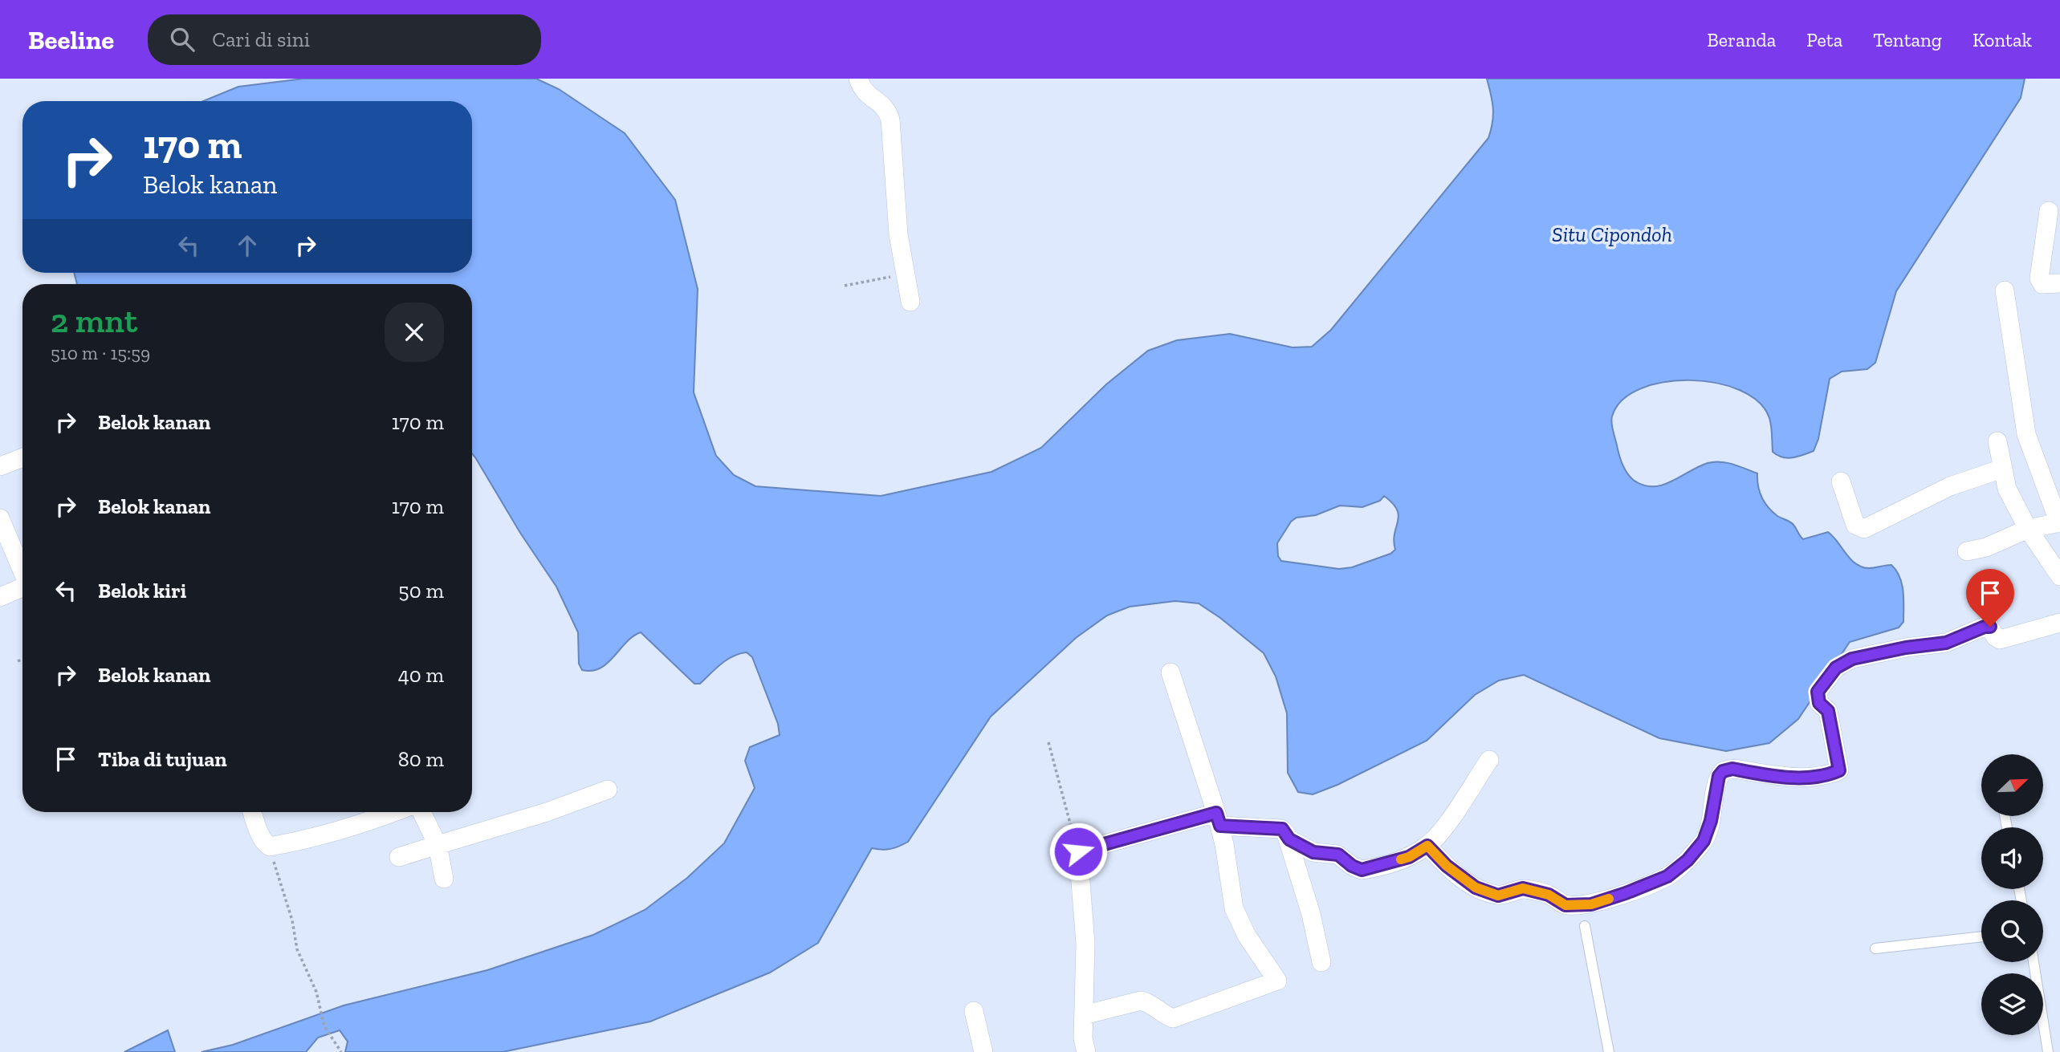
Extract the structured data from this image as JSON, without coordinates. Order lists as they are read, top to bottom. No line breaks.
{"water":["Situ Cipondoh"],"north":"top right","page":{"header":"Beeline","search":"Cari di sini","nav":["Beranda","Peta","Tentang","Kontak"],"turn":["170 m","Belok kanan"],"heading":["2 mnt","510 m · 15:59"],"list":[{"name":"Belok kanan","value":"170 m"},{"name":"Belok kanan","value":"170 m"},{"name":"Belok kiri","value":"50 m"},{"name":"Belok kanan","value":"40 m"},{"name":"Tiba di tujuan","value":"80 m"}]}}
